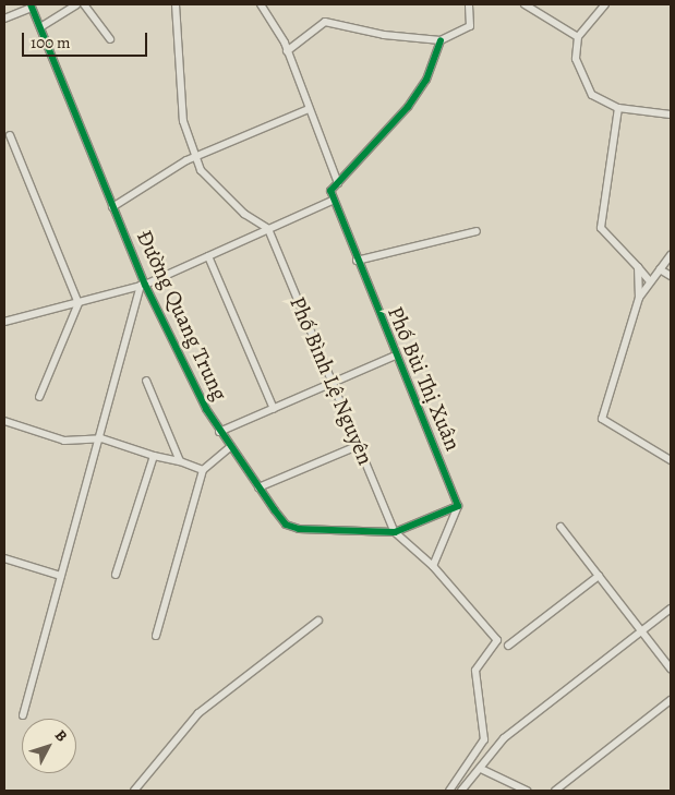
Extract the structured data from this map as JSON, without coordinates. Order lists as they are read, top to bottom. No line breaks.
{"streets":{"street":["Đường Quang Trung","Phố Bùi Thị Xuân","Phố Bình Lệ Nguyên"]},"crossings":[["Đường Quang Trung","Phố Bình Lệ Nguyên"]],"scale_bar":"100 m","north":"top right"}
